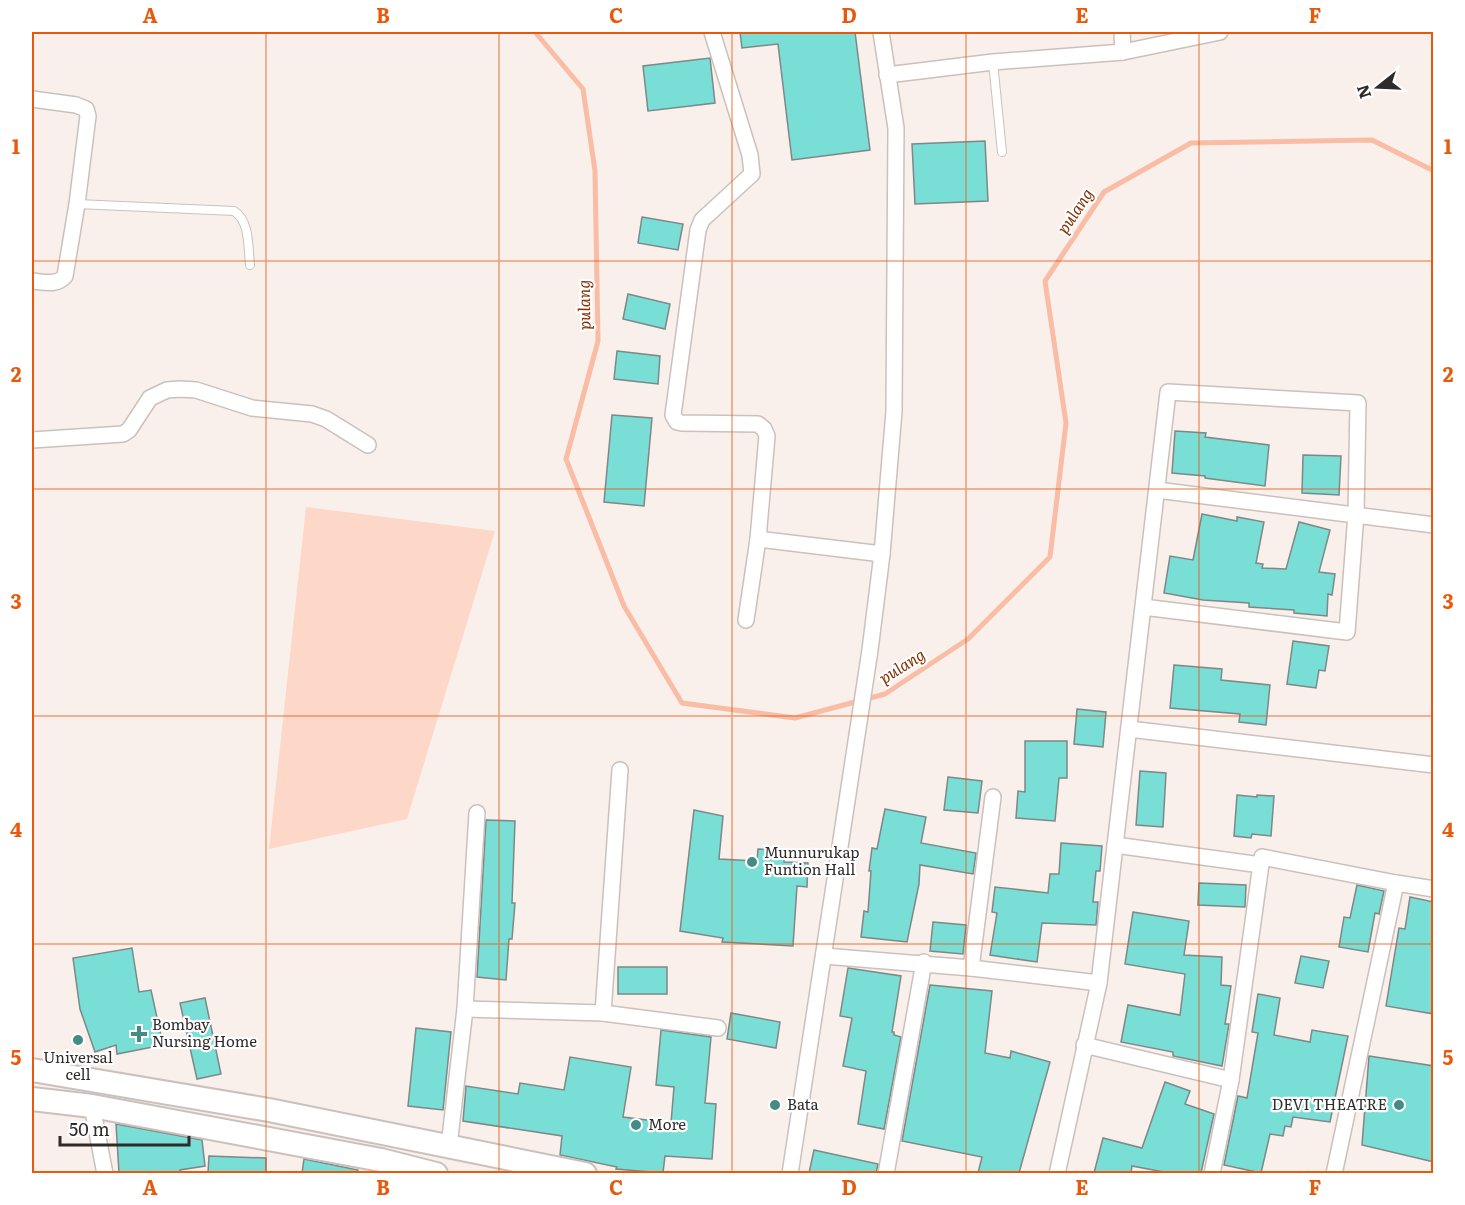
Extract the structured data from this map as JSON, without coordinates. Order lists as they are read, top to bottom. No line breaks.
{"water":["pulang"],"places":{"other":["Munnurukap Funtion Hall","Universal cell","Bata","DEVI THEATRE","More"],"health":["Bombay Nursing Home"]},"scale_bar":"50 m","north":"left","grid":{"columns":["A","B","C","D","E","F"],"rows":["1","2","3","4","5"]}}
